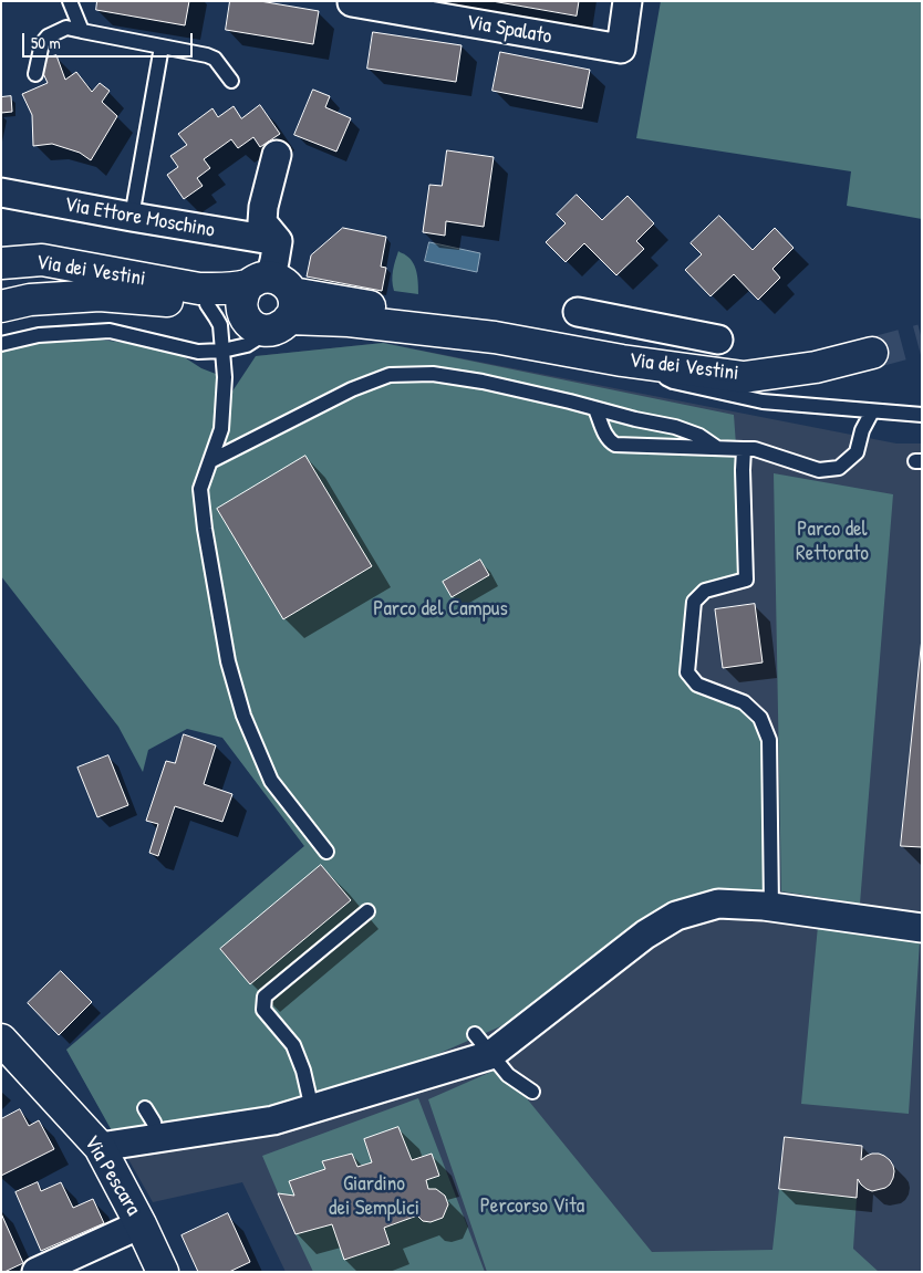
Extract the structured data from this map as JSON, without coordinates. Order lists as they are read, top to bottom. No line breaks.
{"streets":{"main road":["Via dei Vestini","Via Pescara"],"street":["Via Spalato","Via Ettore Moschino"]},"parks":["Parco del Rettorato","Parco del Campus","Giardino dei Semplici","Percorso Vita"],"scale_bar":"50 m"}
